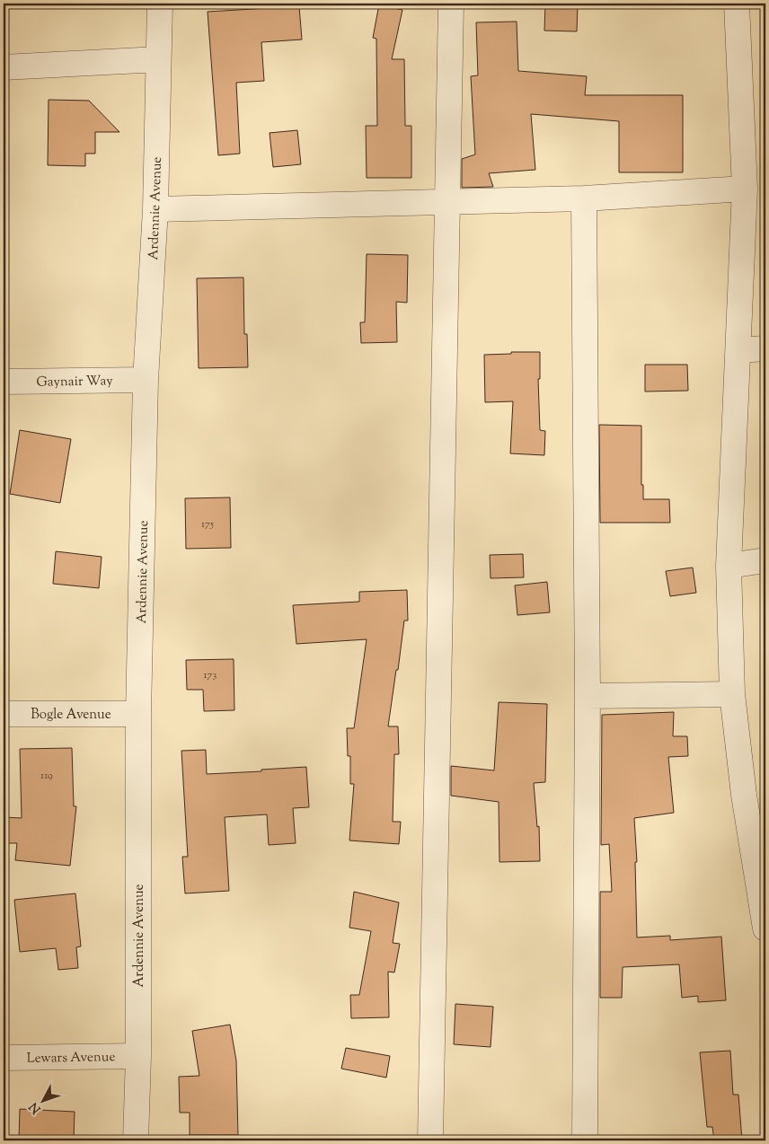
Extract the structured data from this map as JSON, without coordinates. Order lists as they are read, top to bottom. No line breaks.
{"streets":{"street":["Ardennie Avenue","Gaynair Way","Bogle Avenue","Lewars Avenue"]},"crossings":[["Ardennie Avenue","Gaynair Way"],["Ardennie Avenue","Bogle Avenue"],["Ardennie Avenue","Lewars Avenue"]],"house_numbers":["175","173","119"],"north":"bottom left"}
